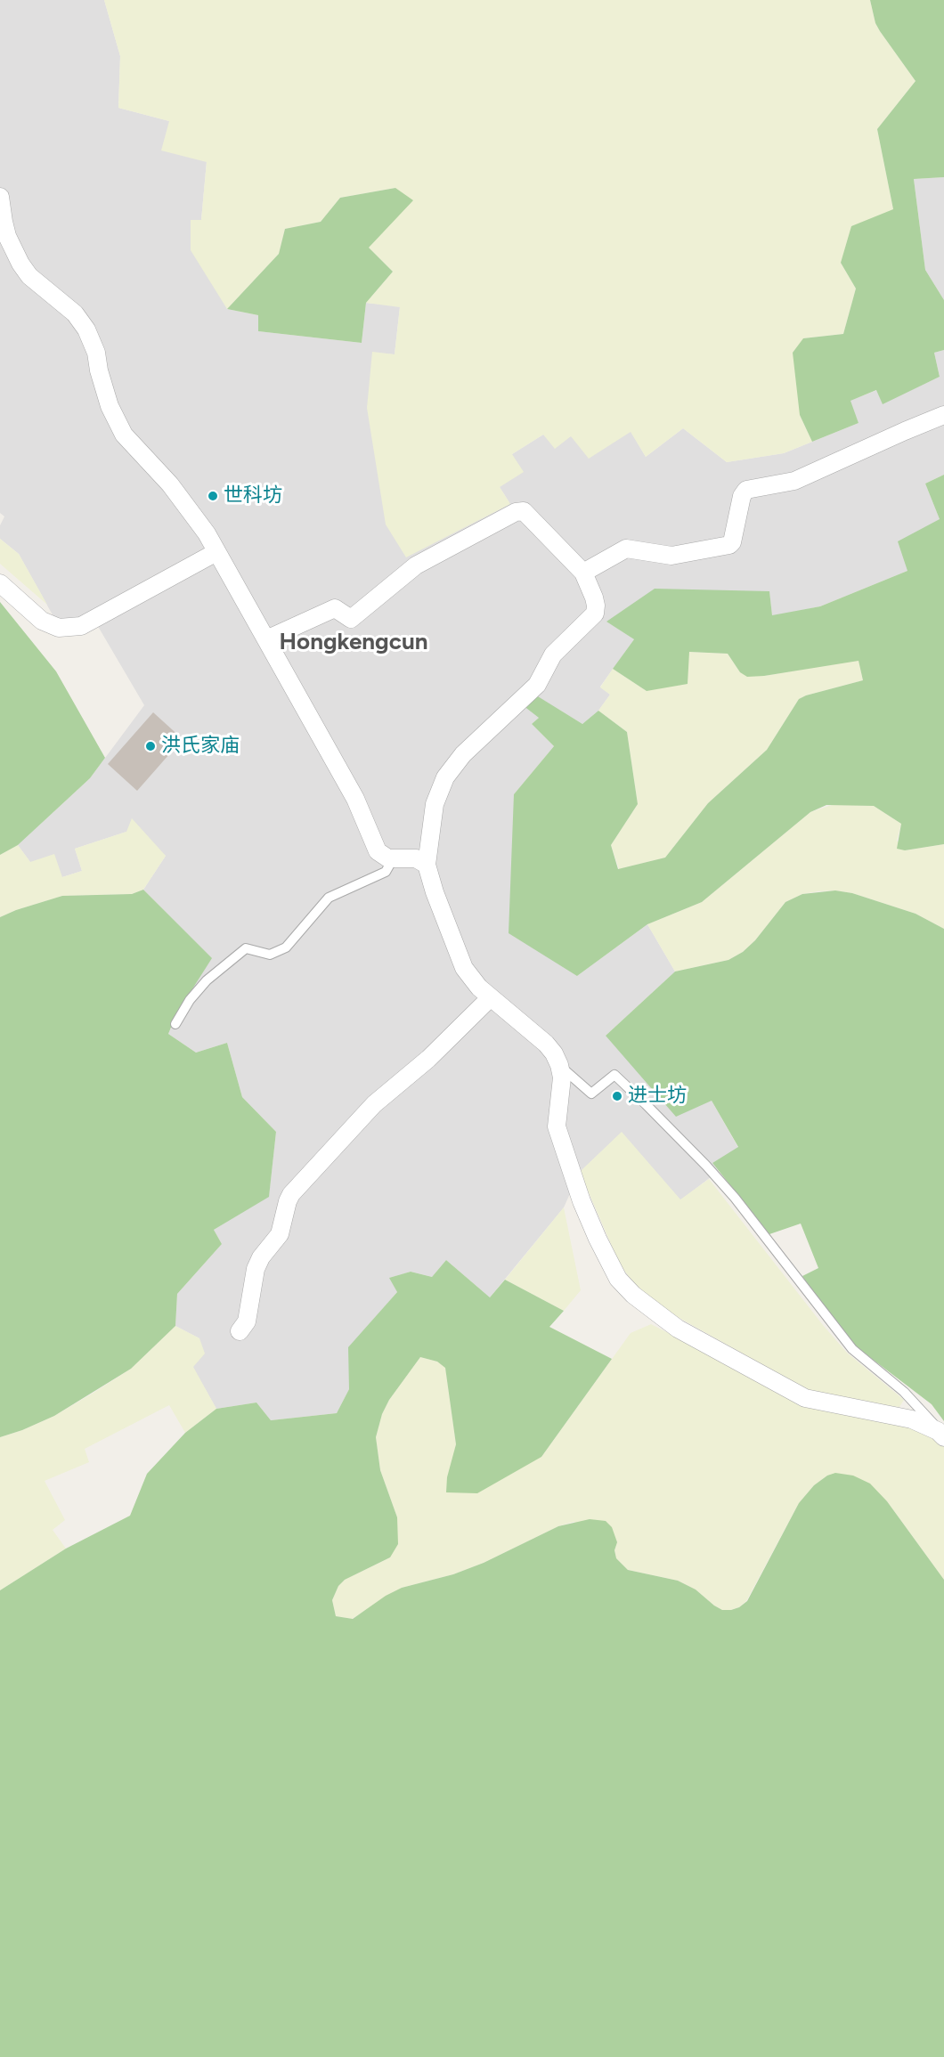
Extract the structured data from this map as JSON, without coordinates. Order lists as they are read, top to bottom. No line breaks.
{"districts":["Hongkengcun"],"places":["世科坊","洪氏家庙","进士坊"]}
